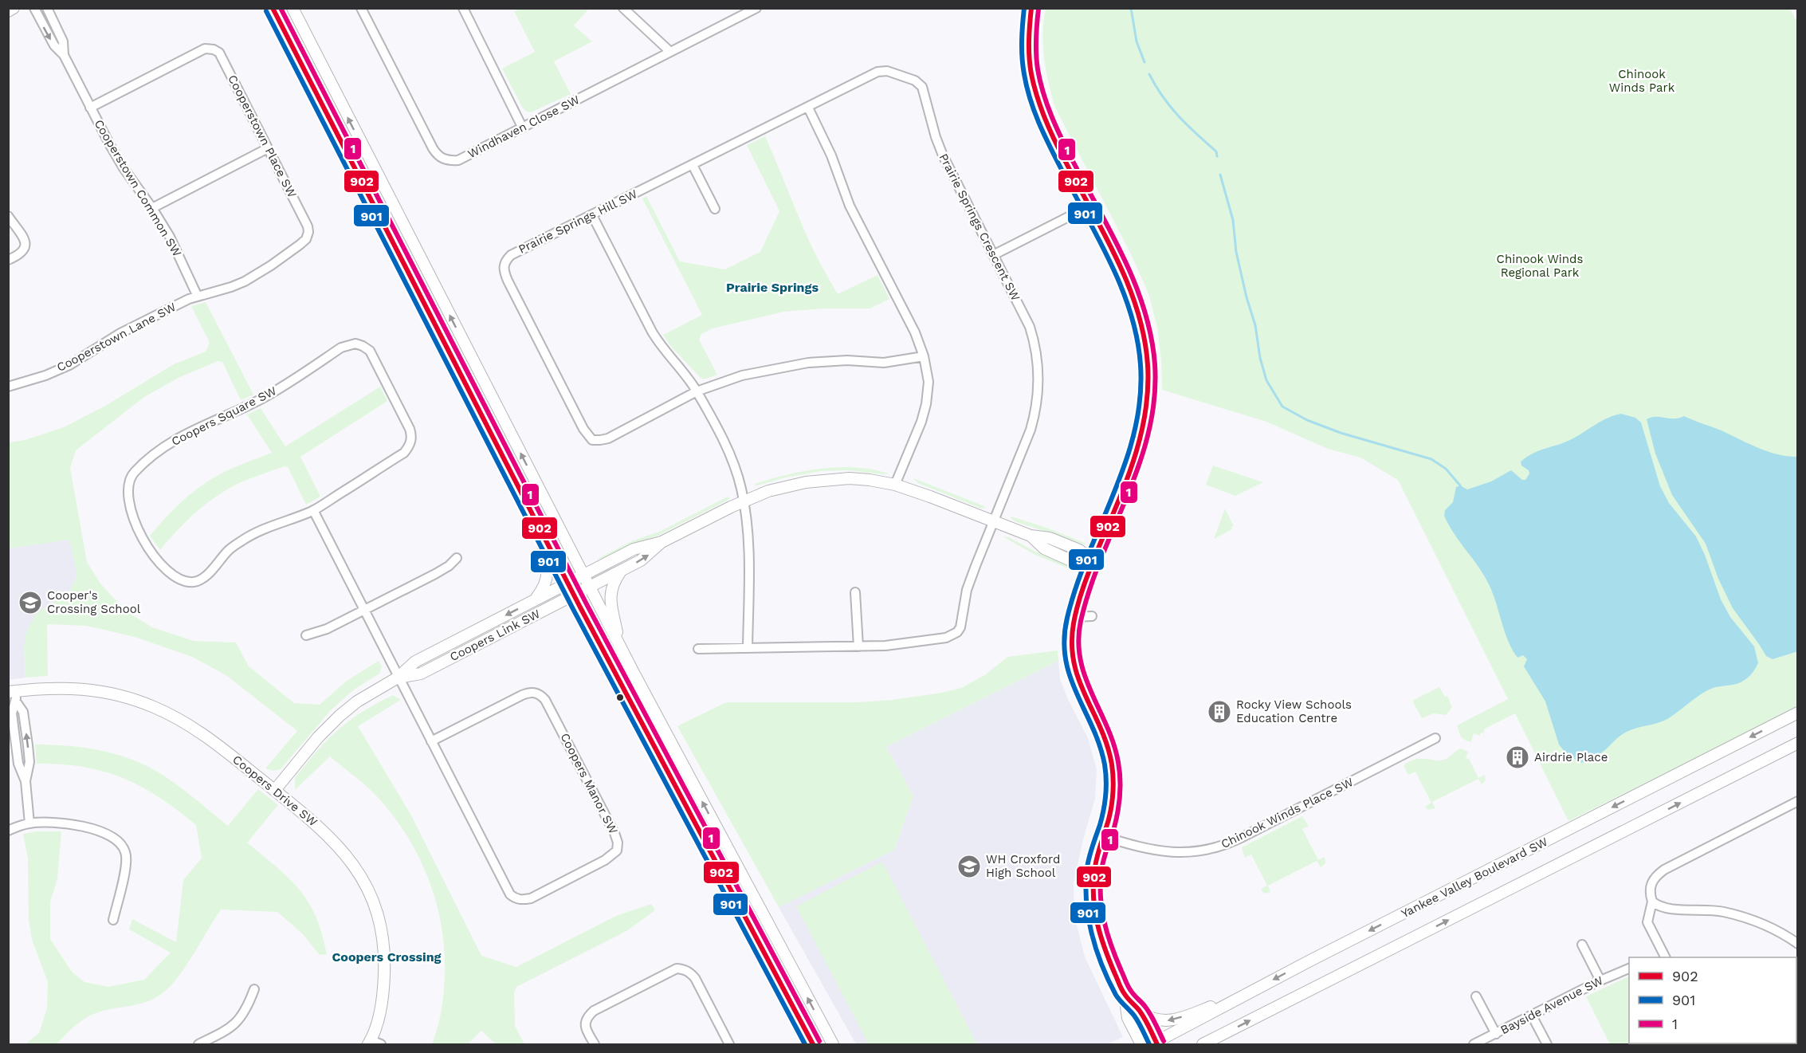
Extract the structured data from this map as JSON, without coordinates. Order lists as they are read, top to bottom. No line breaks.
{"streets":{"main road":["Coopers Link SW","Coopers Drive SW","Yankee Valley Boulevard SW"],"street":["Windhaven Close SW","Cooperstown Place SW","Cooperstown Common SW","Prairie Springs Hill SW","Prairie Springs Crescent SW","Cooperstown Lane SW","Coopers Square SW","Coopers Manor SW","Chinook Winds Place SW","Bayside Avenue SW"]},"crossings":[["Cooperstown Place SW","Cooperstown Common SW"],["Cooperstown Place SW","Cooperstown Lane SW"],["Cooperstown Common SW","Cooperstown Lane SW"],["Prairie Springs Hill SW","Prairie Springs Crescent SW"],["Coopers Square SW","Coopers Manor SW"],["Coopers Link SW","Coopers Manor SW"],["Coopers Link SW","Coopers Drive SW"]],"districts":["Prairie Springs","Coopers Crossing"],"parks":["Chinook Winds Park","Chinook Winds Regional Park"],"places":{"school or university":["Cooper's Crossing School","WH Croxford High School"],"building":["Rocky View Schools Education Centre","Airdrie Place"]},"lines":["transit line 902","transit line 901","transit line 1"],"legend":["902","901","1"]}
